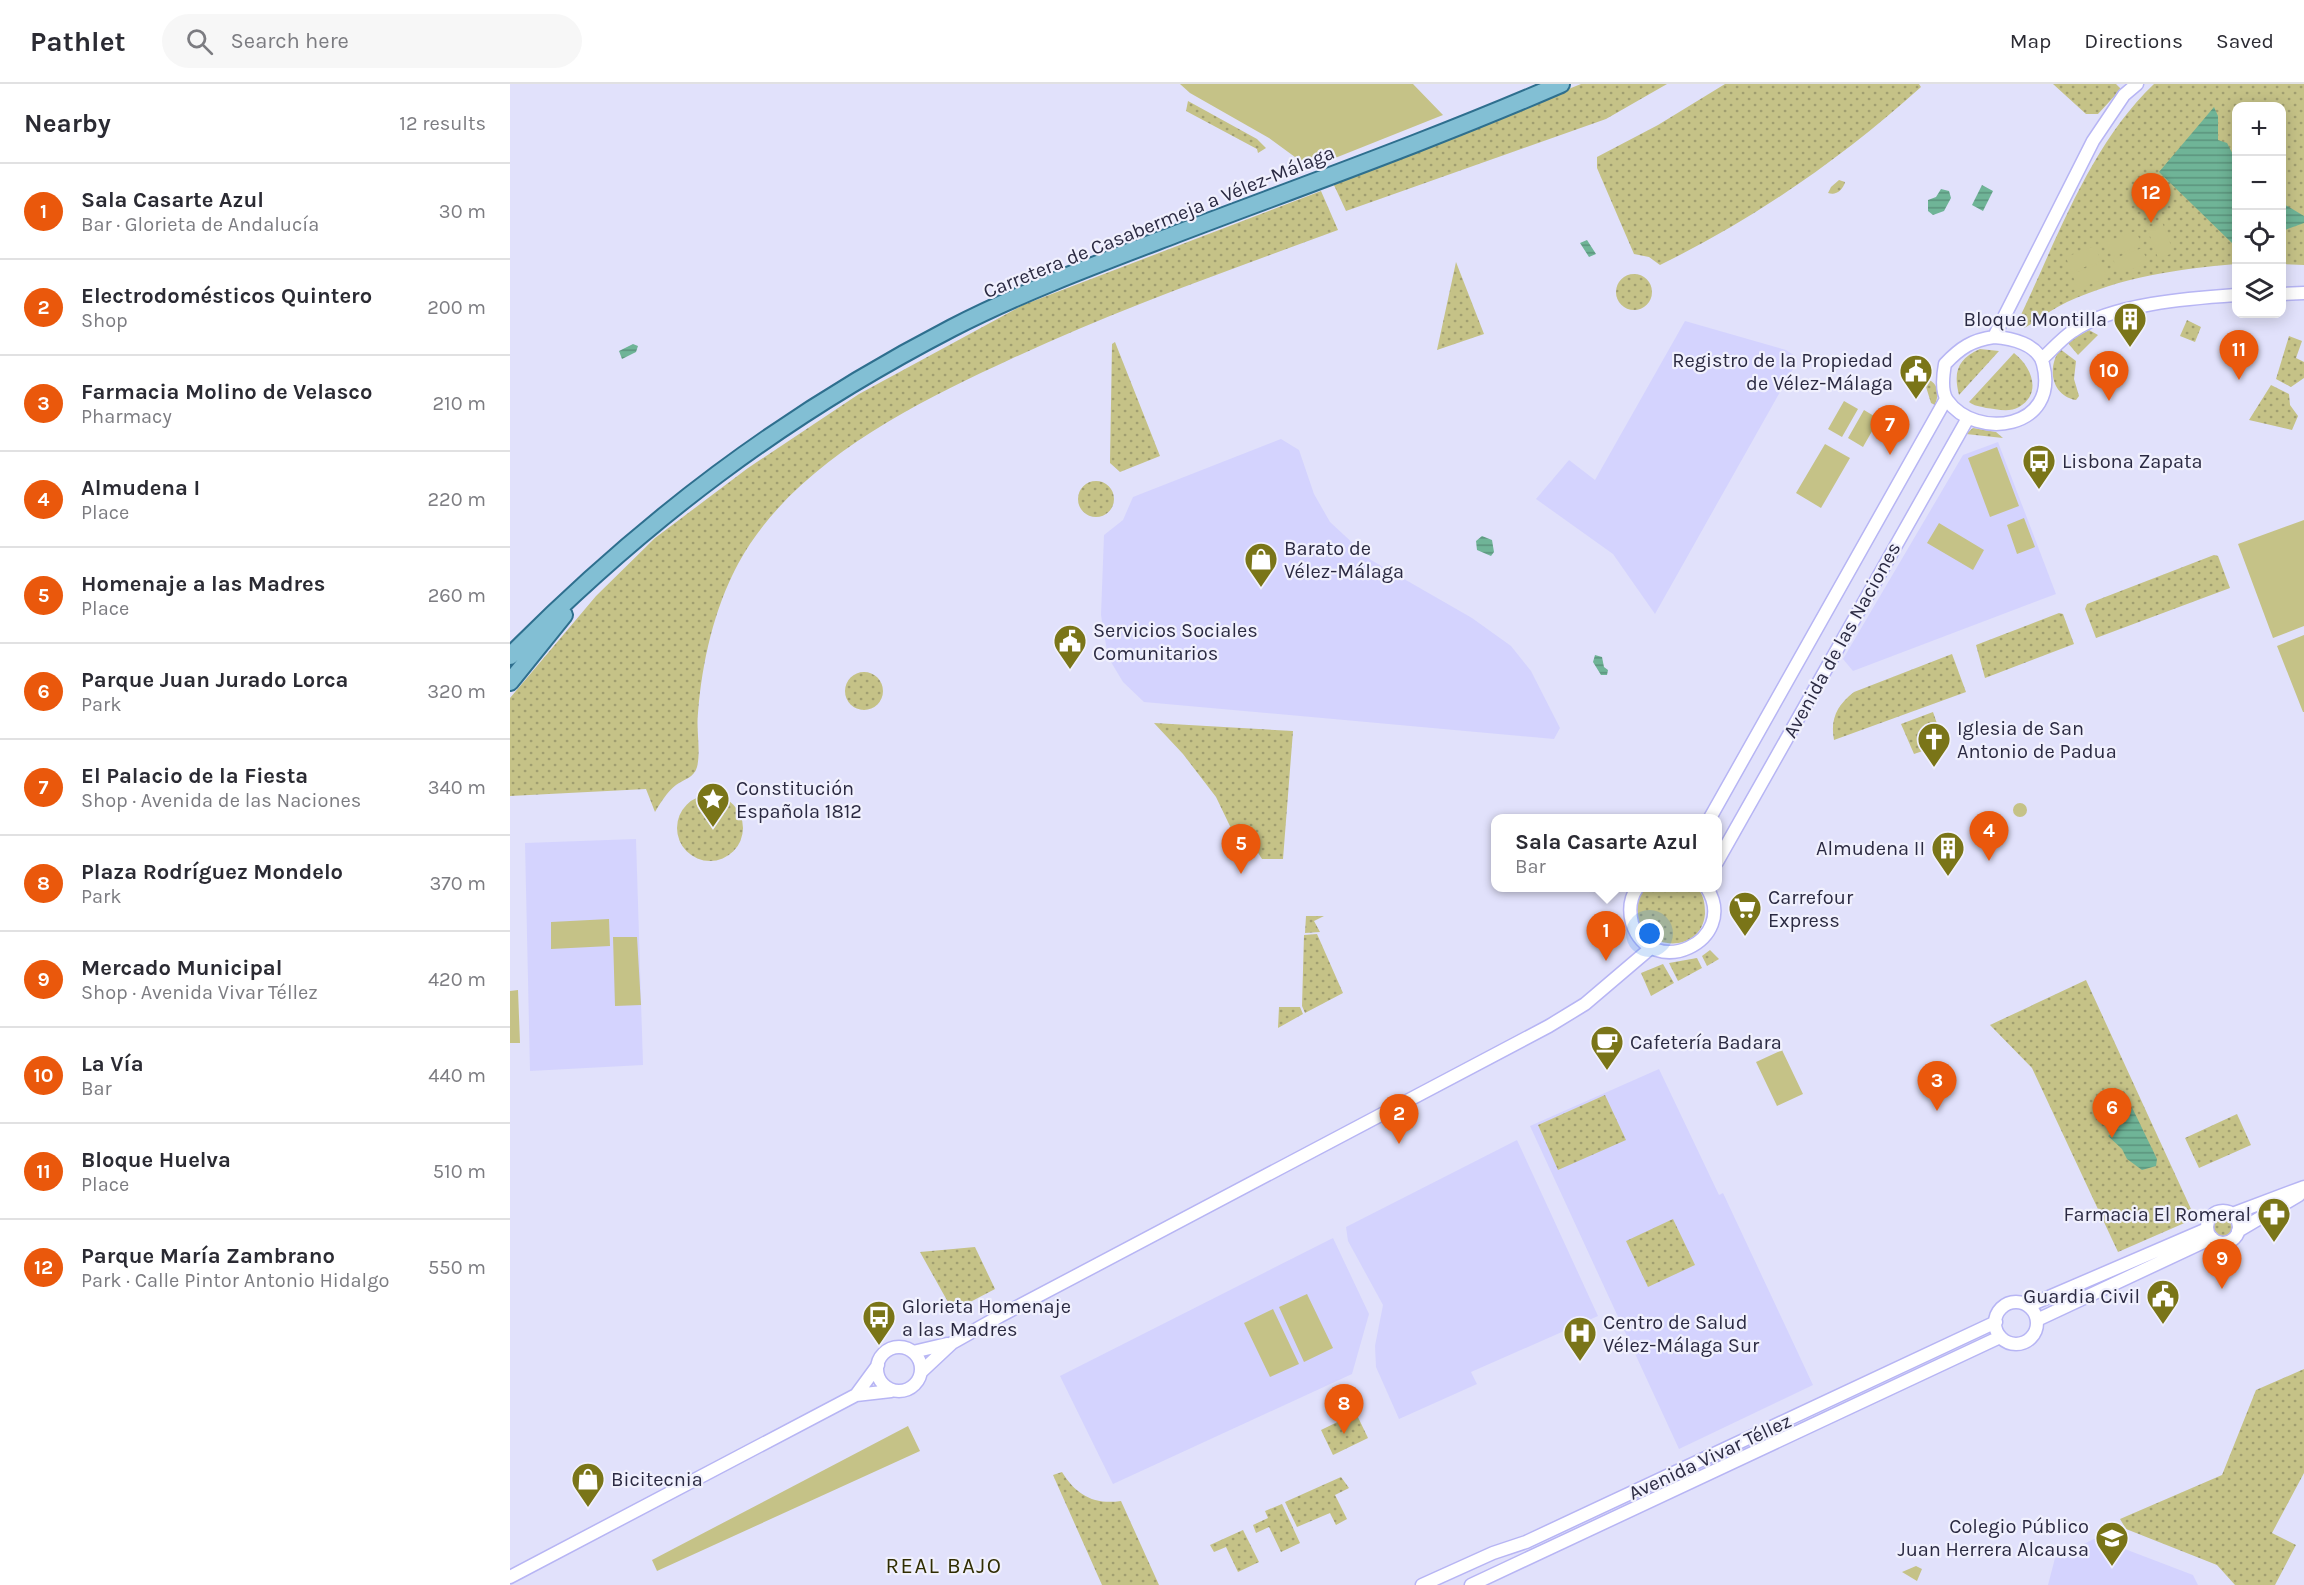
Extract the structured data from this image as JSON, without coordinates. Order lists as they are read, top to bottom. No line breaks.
{"streets":{"main road":["Carretera de Casabermeja a Vélez-Málaga"],"street":["Avenida de las Naciones","Avenida Vivar Téllez"]},"districts":["REAL BAJO"],"places":{"building":["Bloque Montilla","Almudena II"],"public building":["Registro de la Propiedad de Vélez-Málaga","Servicios Sociales Comunitarios","Guardia Civil"],"bus stop":["Lisbona Zapata","Glorieta Homenaje a las Madres"],"shop":["Barato de Vélez-Málaga","Bicitecnia"],"church":["Iglesia de San Antonio de Padua"],"place":["Constitución Española 1812"],"supermarket":["Carrefour Express"],"cafe":["Cafetería Badara"],"pharmacy":["Farmacia El Romeral"],"hospital":["Centro de Salud Vélez-Málaga Sur"],"school or university":["Colegio Público Juan Herrera Alcausa"]},"page":{"header":"Pathlet","search":"Search here","nav":["Map","Directions","Saved"],"heading":["Nearby","12 results"],"map_buttons":["+","−"],"list":[{"mark":"1","name":"Sala Casarte Azul","note":"Bar · Glorieta de Andalucía","value":"30 m"},{"mark":"2","name":"Electrodomésticos Quintero","note":"Shop","value":"200 m"},{"mark":"3","name":"Farmacia Molino de Velasco","note":"Pharmacy","value":"210 m"},{"mark":"4","name":"Almudena I","note":"Place","value":"220 m"},{"mark":"5","name":"Homenaje a las Madres","note":"Place","value":"260 m"},{"mark":"6","name":"Parque Juan Jurado Lorca","note":"Park","value":"320 m"},{"mark":"7","name":"El Palacio de la Fiesta","note":"Shop · Avenida de las Naciones","value":"340 m"},{"mark":"8","name":"Plaza Rodríguez Mondelo","note":"Park","value":"370 m"},{"mark":"9","name":"Mercado Municipal","note":"Shop · Avenida Vivar Téllez","value":"420 m"},{"mark":"10","name":"La Vía","note":"Bar","value":"440 m"},{"mark":"11","name":"Bloque Huelva","note":"Place","value":"510 m"},{"mark":"12","name":"Parque María Zambrano","note":"Park · Calle Pintor Antonio Hidalgo","value":"550 m"}],"pins":["12","11","10","7","4","5","1","3","6","2","9","8"],"popup":["Sala Casarte Azul","Bar"]}}
